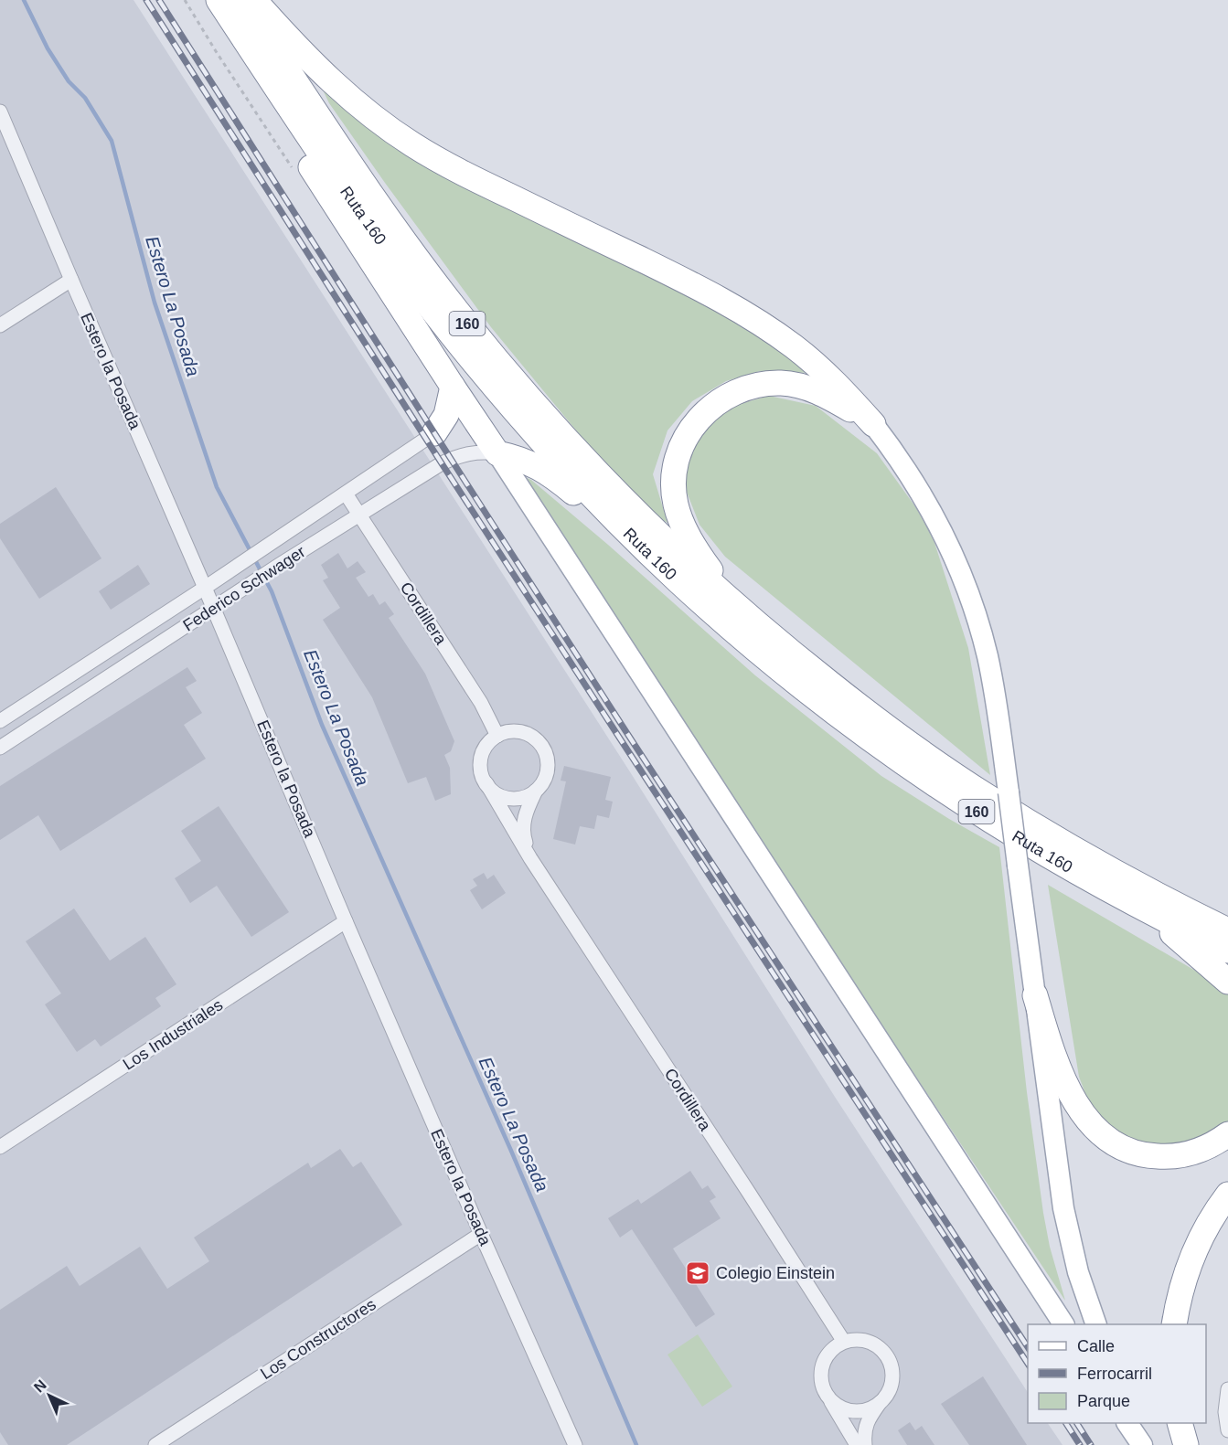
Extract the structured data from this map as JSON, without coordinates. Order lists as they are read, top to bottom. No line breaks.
{"streets":{"highway":["Ruta 160","160"],"street":["Estero la Posada","Federico Schwager","Cordillera","Los Industriales","Los Constructores"]},"crossings":[["Estero la Posada","Federico Schwager"],["Estero la Posada","Los Industriales"],["Estero la Posada","Los Constructores"],["Federico Schwager","Cordillera"]],"water":["Estero La Posada"],"places":{"school or university":["Colegio Einstein"]},"legend":["Calle","Ferrocarril","Parque"],"north":"top left"}
